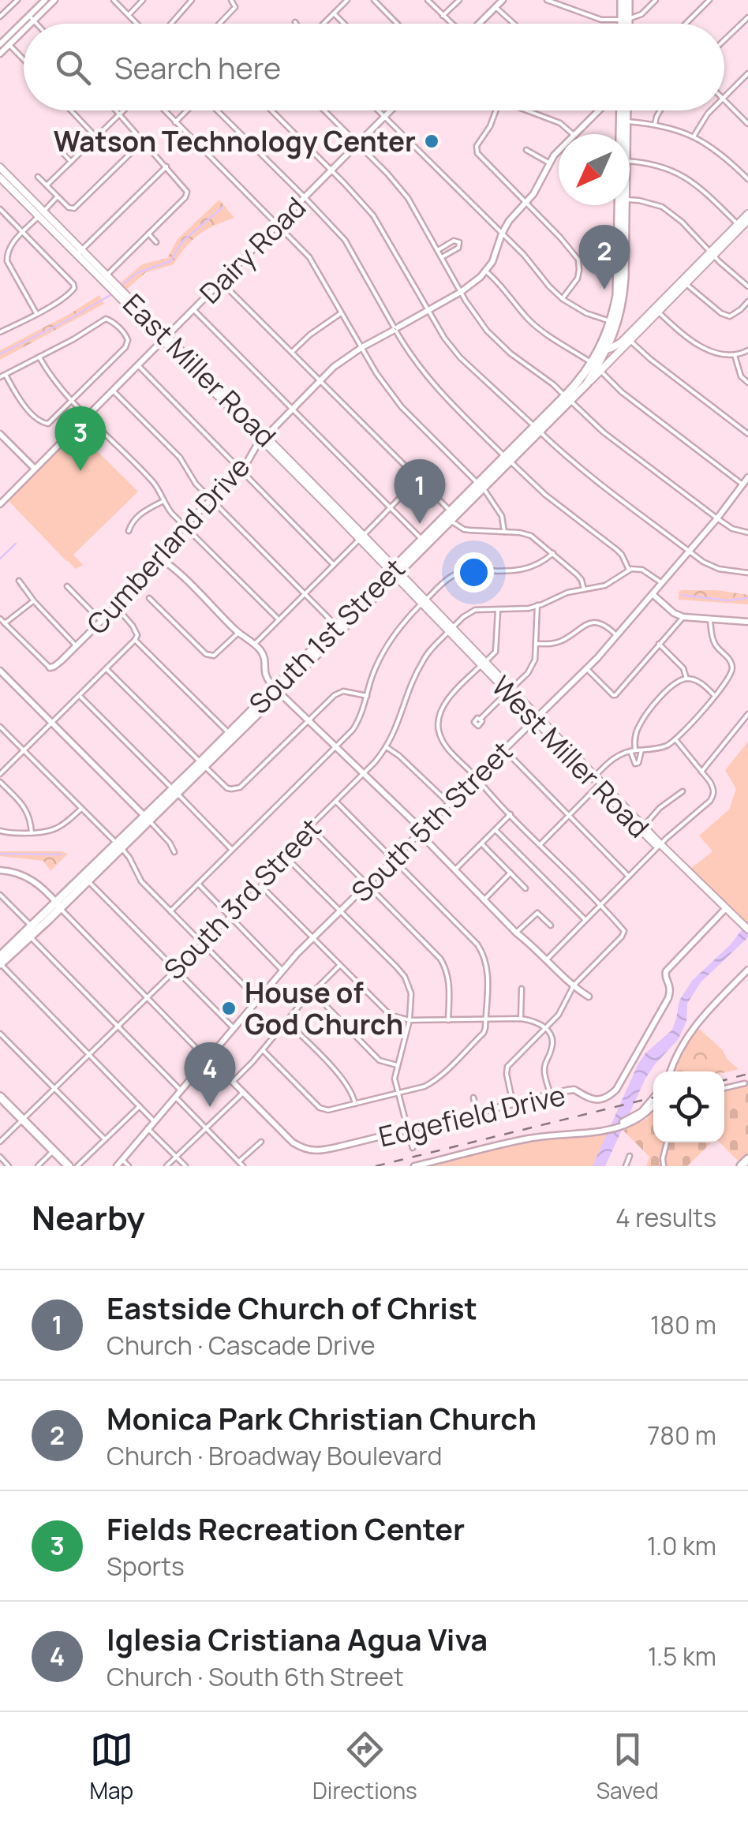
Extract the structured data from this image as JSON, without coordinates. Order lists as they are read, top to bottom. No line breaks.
{"streets":{"main road":["East Miller Road","South 1st Street","West Miller Road"],"street":["Dairy Road","Cumberland Drive","South 5th Street","South 3rd Street","Edgefield Drive"]},"crossings":[["Dairy Road","East Miller Road"],["East Miller Road","Cumberland Drive"],["East Miller Road","South 1st Street"],["East Miller Road","West Miller Road"],["South 1st Street","West Miller Road"],["South 1st Street","Edgefield Drive"],["West Miller Road","South 5th Street"],["West Miller Road","South 3rd Street"],["West Miller Road","Edgefield Drive"],["South 5th Street","Edgefield Drive"],["South 3rd Street","Edgefield Drive"]],"places":["Watson Technology Center","House of God Church"],"north":"bottom left","page":{"search":"Search here","pins":["2","3","1","4"],"heading":["Nearby","4 results"],"list":[{"mark":"1","name":"Eastside Church of Christ","note":"Church · Cascade Drive","value":"180 m"},{"mark":"2","name":"Monica Park Christian Church","note":"Church · Broadway Boulevard","value":"780 m"},{"mark":"3","name":"Fields Recreation Center","note":"Sports","value":"1.0 km"},{"mark":"4","name":"Iglesia Cristiana Agua Viva","note":"Church · South 6th Street","value":"1.5 km"}],"nav":["Map","Directions","Saved"]}}
